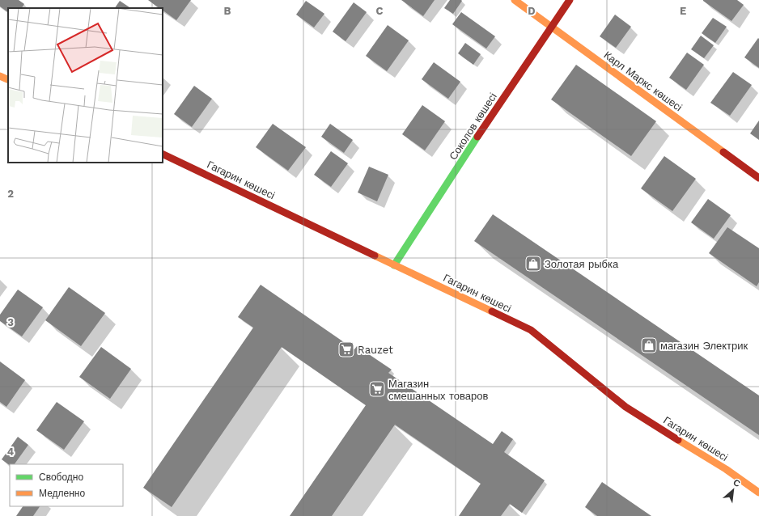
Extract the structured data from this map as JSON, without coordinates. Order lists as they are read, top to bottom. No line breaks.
{"streets":{"street":["Карл Маркс көшесі","Соколов көшесі","Гагарин көшесі"]},"crossings":[["Карл Маркс көшесі","Соколов көшесі"],["Соколов көшесі","Гагарин көшесі"]],"places":{"shop":["Золотая рыбка","магазин Электрик"],"supermarket":["Rauzet","Магазин смешанных товаров"]},"legend":["Свободно","Медленно"],"north":"top right","grid":{"columns":["B","C","D","E"],"rows":["2","3","4"]}}
